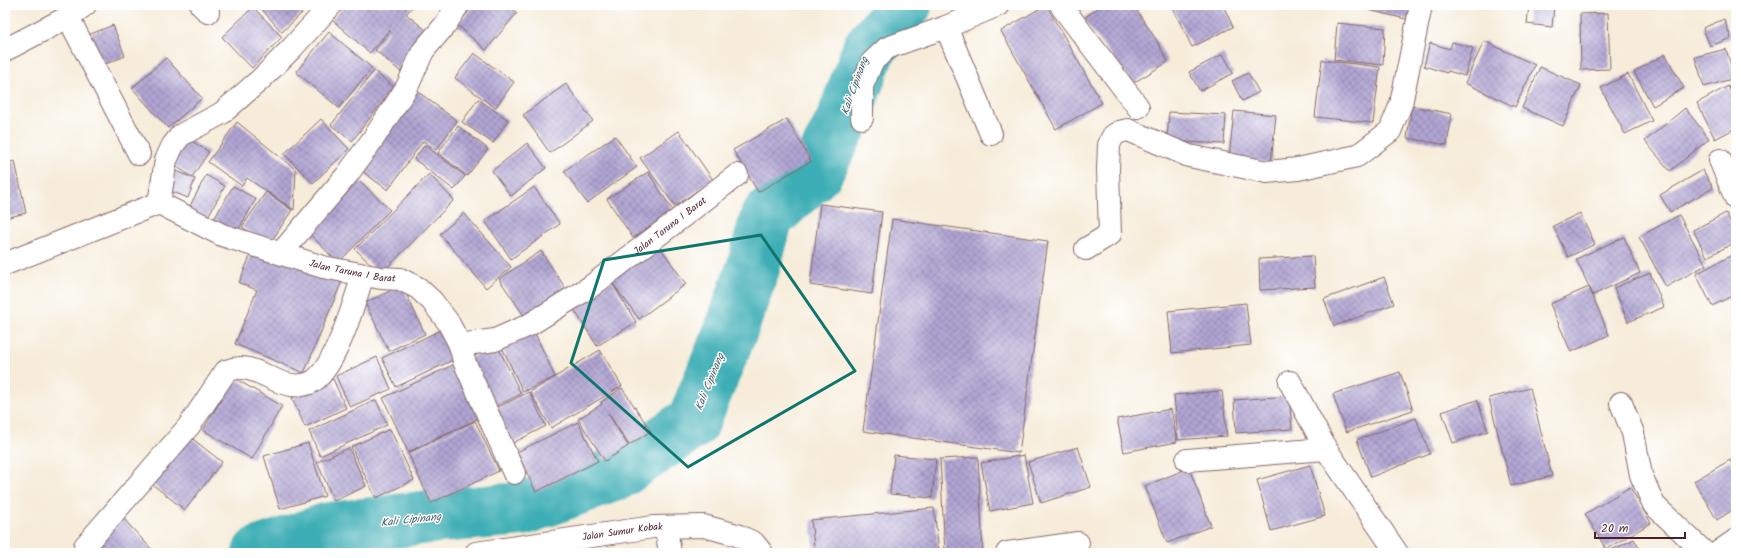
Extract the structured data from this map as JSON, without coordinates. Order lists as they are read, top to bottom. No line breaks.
{"streets":{"street":["Jalan Taruna I Barat","Jalan Sumur Kobak"]},"water":["Kali Cipinang"],"scale_bar":"20 m"}
